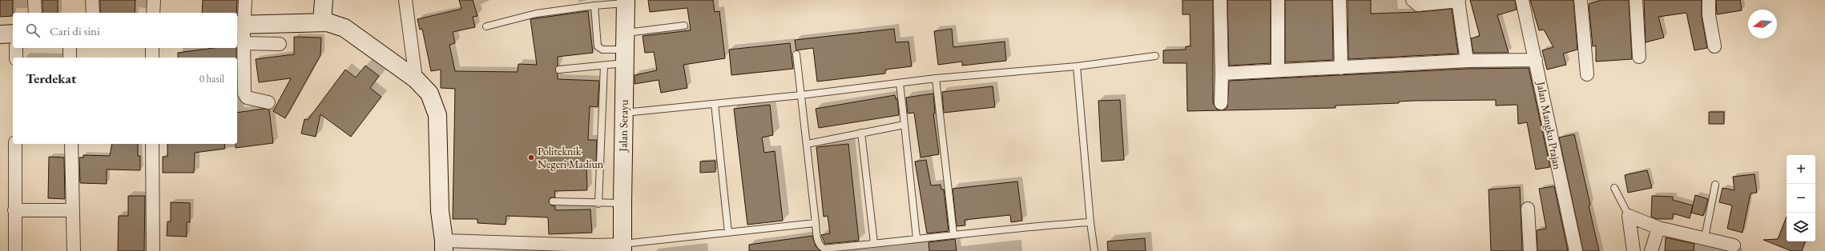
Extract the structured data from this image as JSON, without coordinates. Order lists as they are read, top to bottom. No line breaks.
{"streets":{"street":["Jalan Serayu","Jalan Mangku Prajan"]},"places":["Politeknik Negeri Madiun"],"north":"left","page":{"search":"Cari di sini","heading":["Terdekat","0 hasil"],"map_buttons":["+","−"]}}
